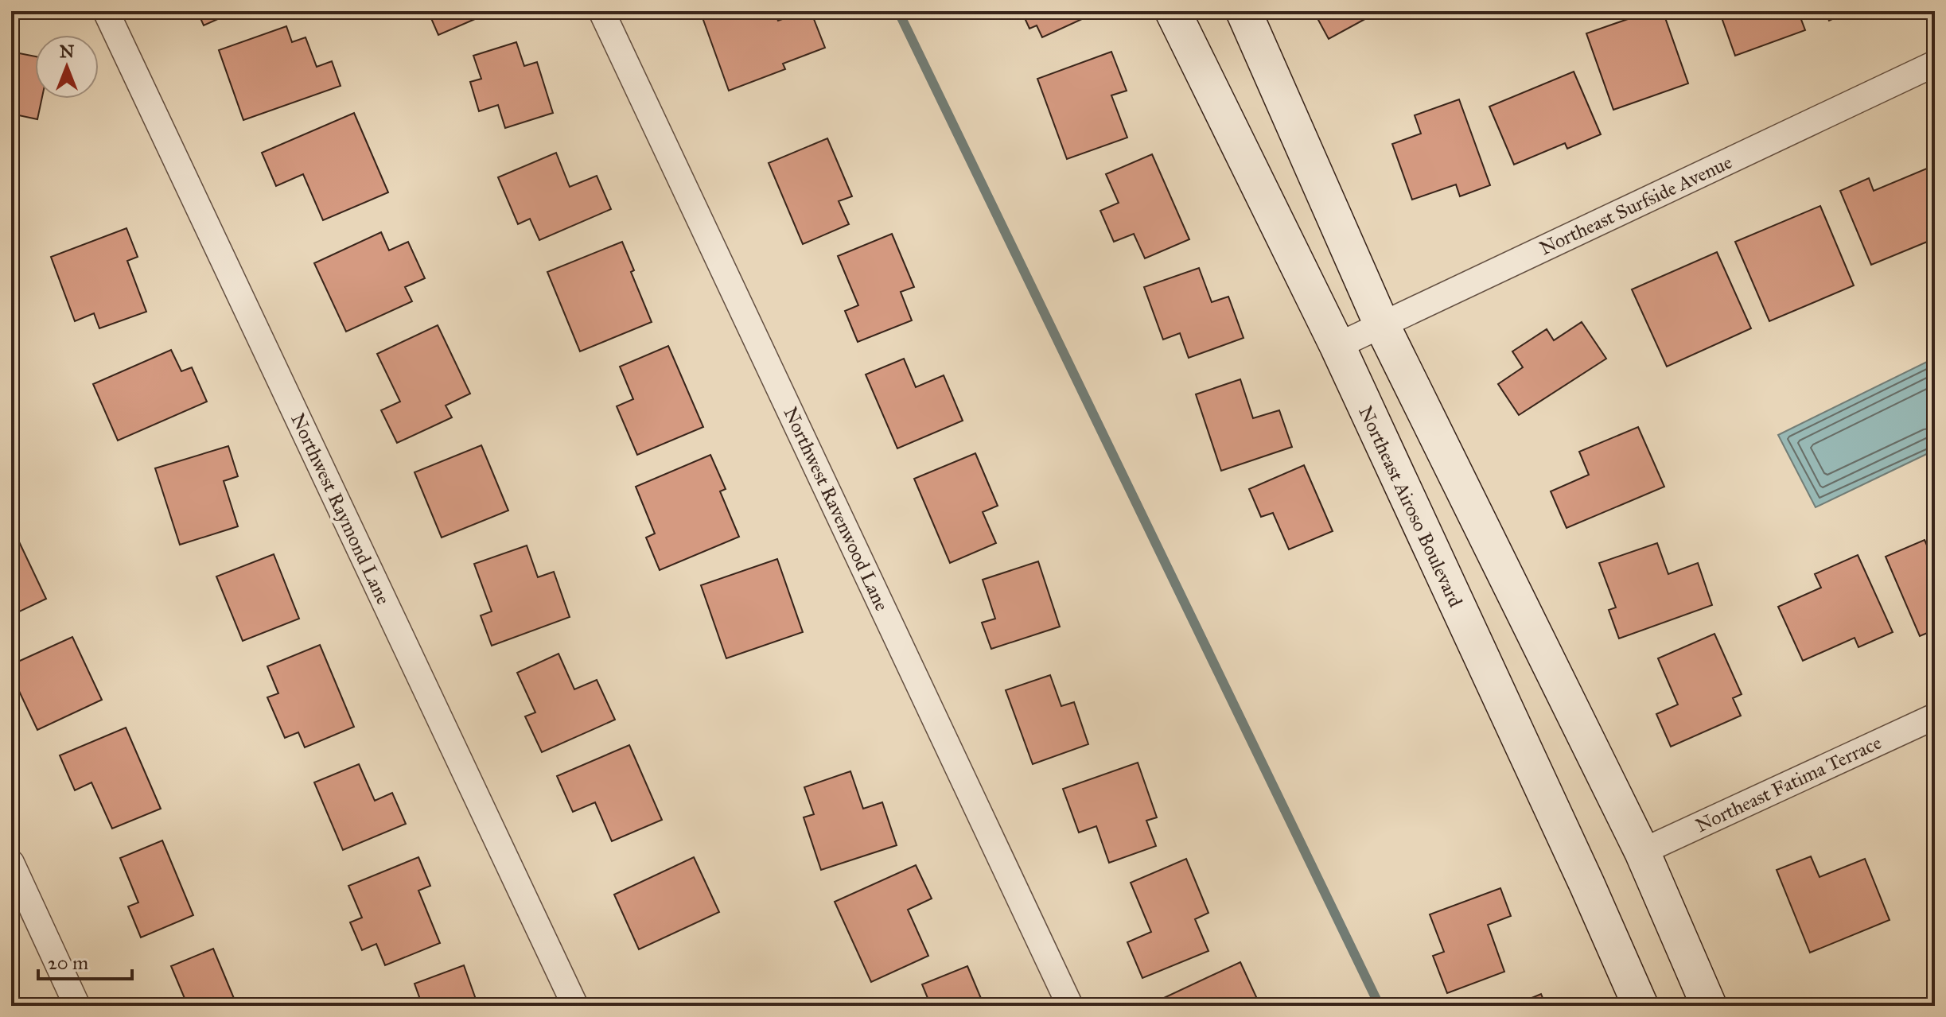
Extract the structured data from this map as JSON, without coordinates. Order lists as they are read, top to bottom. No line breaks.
{"streets":{"main road":["Northeast Airoso Boulevard"],"street":["Northeast Surfside Avenue","Northwest Raymond Lane","Northwest Ravenwood Lane","Northeast Fatima Terrace"]},"crossings":[["Northeast Surfside Avenue","Northeast Airoso Boulevard"]],"scale_bar":"20 m","north":"top"}
